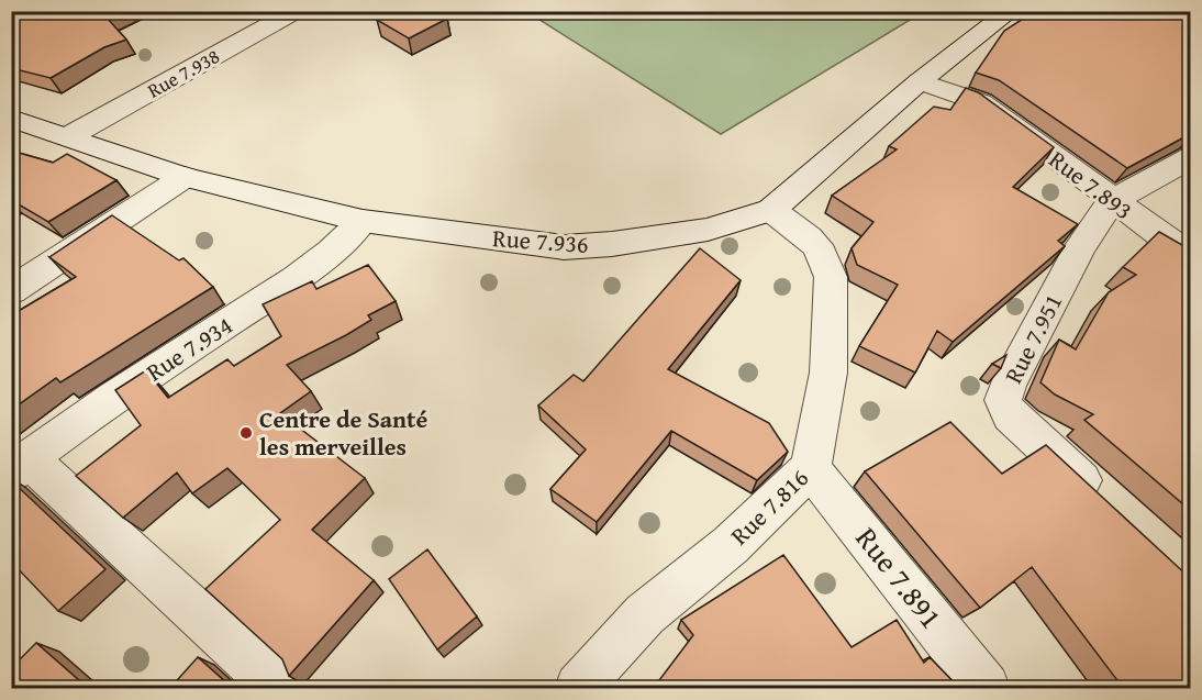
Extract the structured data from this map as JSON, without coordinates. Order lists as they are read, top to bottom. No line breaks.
{"streets":{"street":["Rue 7.938","Rue 7.893","Rue 7.936","Rue 7.951","Rue 7.934","Rue 7.816","Rue 7.891"]},"crossings":[["Rue 7.938","Rue 7.936"],["Rue 7.893","Rue 7.936"],["Rue 7.893","Rue 7.951"],["Rue 7.936","Rue 7.934"],["Rue 7.936","Rue 7.816"],["Rue 7.816","Rue 7.891"]],"places":["Centre de Santé les merveilles"]}
